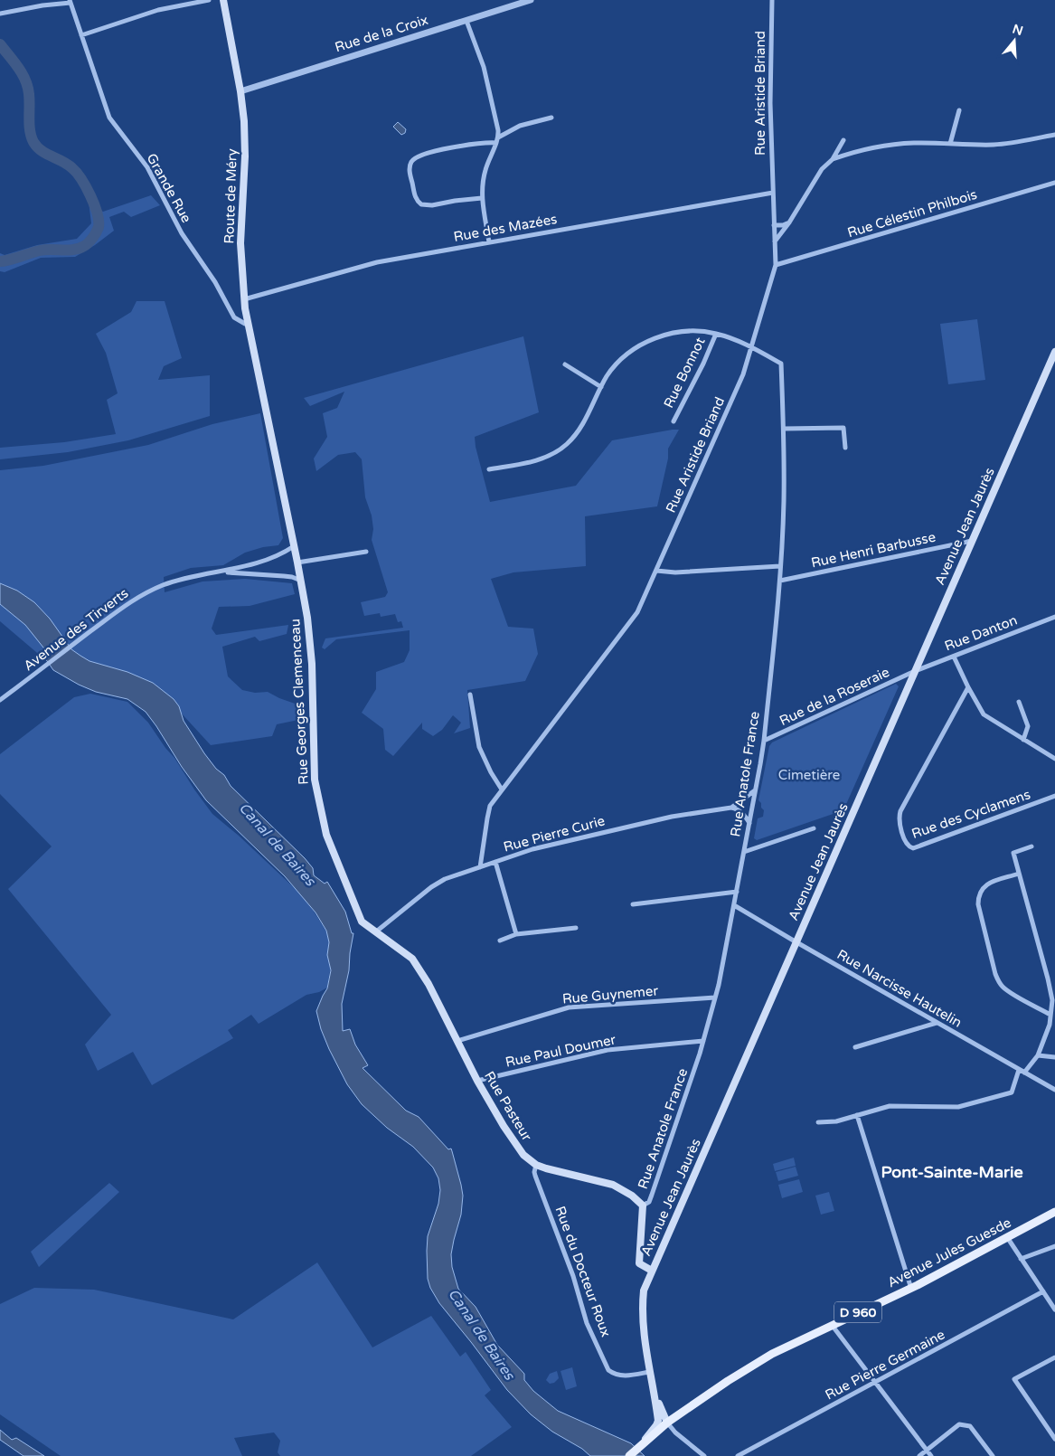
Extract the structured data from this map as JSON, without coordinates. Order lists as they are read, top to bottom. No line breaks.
{"streets":{"main road":["Route de Méry","Avenue Jean Jaurès","Rue Georges Clemenceau","Rue Pasteur","Avenue Jules Guesde","D 960"],"street":["Rue de la Croix","Rue Aristide Briand","Grande Rue","Rue Célestin Philbois","Rue des Mazées","Rue Bonnot","Rue Henri Barbusse","Avenue des Tirverts","Rue Danton","Rue de la Roseraie","Rue Anatole France","Rue des Cyclamens","Rue Pierre Curie","Rue Narcisse Hautelin","Rue Guynemer","Rue Paul Doumer","Rue du Docteur Roux","Rue Pierre Germaine"]},"crossings":[["Rue de la Croix","Route de Méry"],["Rue Aristide Briand","Rue Célestin Philbois"],["Rue Aristide Briand","Rue des Mazées"],["Rue Aristide Briand","Rue Anatole France"],["Rue Aristide Briand","Rue Pierre Curie"],["Grande Rue","Route de Méry"],["Route de Méry","Rue des Mazées"],["Route de Méry","Rue Georges Clemenceau"],["Avenue Jean Jaurès","Rue Henri Barbusse"],["Avenue Jean Jaurès","Rue Danton"],["Avenue Jean Jaurès","Rue de la Roseraie"],["Avenue Jean Jaurès","Rue Narcisse Hautelin"],["Avenue Jean Jaurès","Avenue Jules Guesde"],["Avenue Jean Jaurès","Rue du Docteur Roux"],["Avenue Jean Jaurès","D 960"],["Rue Henri Barbusse","Rue Anatole France"],["Avenue des Tirverts","Rue Georges Clemenceau"],["Rue Danton","Rue de la Roseraie"],["Rue de la Roseraie","Rue Anatole France"],["Rue Georges Clemenceau","Rue Pasteur"],["Rue Anatole France","Rue Pierre Curie"],["Rue Anatole France","Rue Narcisse Hautelin"],["Rue Anatole France","Rue Guynemer"],["Rue Anatole France","Rue Paul Doumer"],["Rue Anatole France","Rue Pasteur"],["Rue Pierre Curie","Rue Pasteur"],["Rue Guynemer","Rue Pasteur"],["Rue Paul Doumer","Rue Pasteur"],["Rue Pasteur","Rue du Docteur Roux"],["Avenue Jules Guesde","D 960"]],"districts":["Pont-Sainte-Marie"],"water":["Canal de Baires"],"parks":["Cimetière"],"north":"top"}
